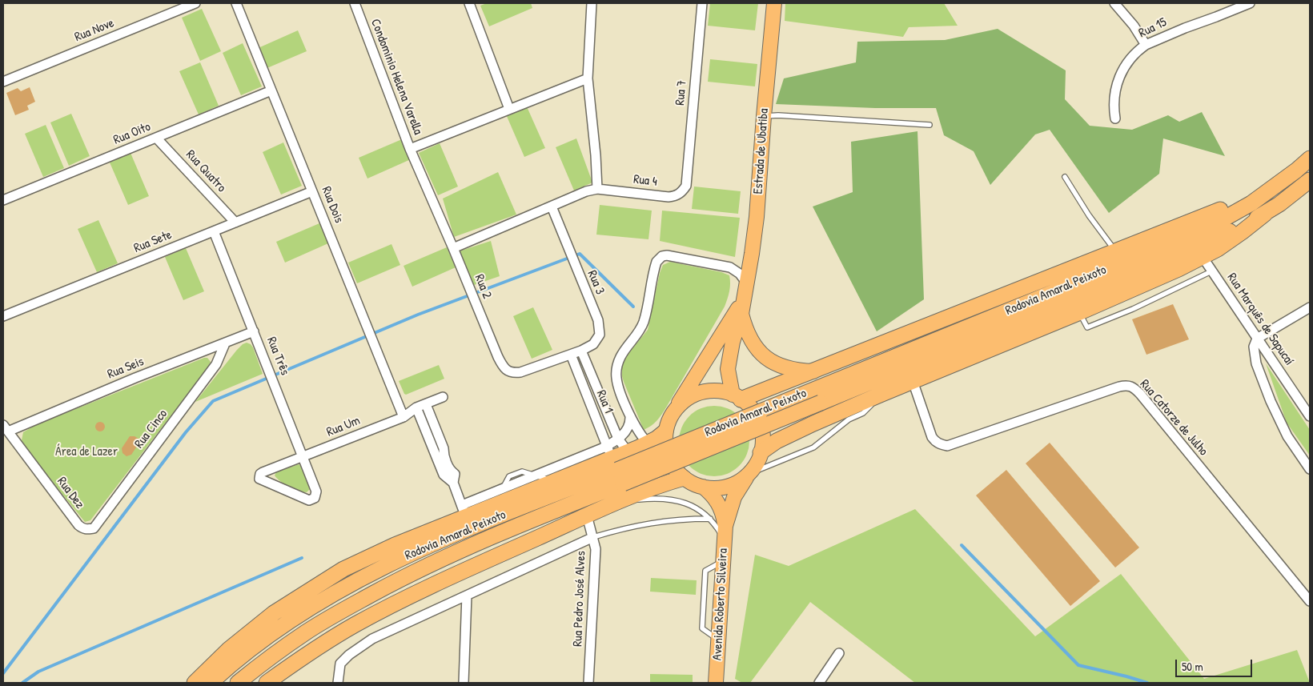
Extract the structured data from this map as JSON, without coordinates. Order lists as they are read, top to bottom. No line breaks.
{"streets":{"highway":["Rodovia Amaral Peixoto"],"main road":["Estrada de Ubatiba","Avenida Roberto Silveira"],"street":["Rua 15","Rua Nove","Condominio Helena Varella","Rua 7","Rua Oito","Rua Quatro","Rua 4","Rua Dois","Rua Sete","Rua 3","Rua 2","Rua Marquês de Sapucaí","Rua Três","Rua Seis","Rua 1","Rua Catorze de Julho","Rua Um","Rua Cinco","Rua Dez","Rua Pedro José Alves"]},"crossings":[["Condominio Helena Varella","Rua 2"],["Rua 7","Rua 4"],["Rua Oito","Rua Quatro"],["Rua Oito","Rua Dois"],["Estrada de Ubatiba","Avenida Roberto Silveira"],["Rua Quatro","Rua Sete"],["Rua Dois","Rua Sete"],["Rua Dois","Rua Um"],["Rua Sete","Rua Três"],["Rua 3","Rua 2"],["Rua 3","Rua 1"],["Rua 2","Rua 1"],["Rodovia Amaral Peixoto","Rua 1"],["Rua Três","Rua Seis"],["Rua Três","Rua Um"],["Rua Seis","Rua Cinco"],["Rua Seis","Rua Dez"],["Rua Cinco","Rua Dez"]],"parks":["Área de Lazer"],"scale_bar":"50 m"}
